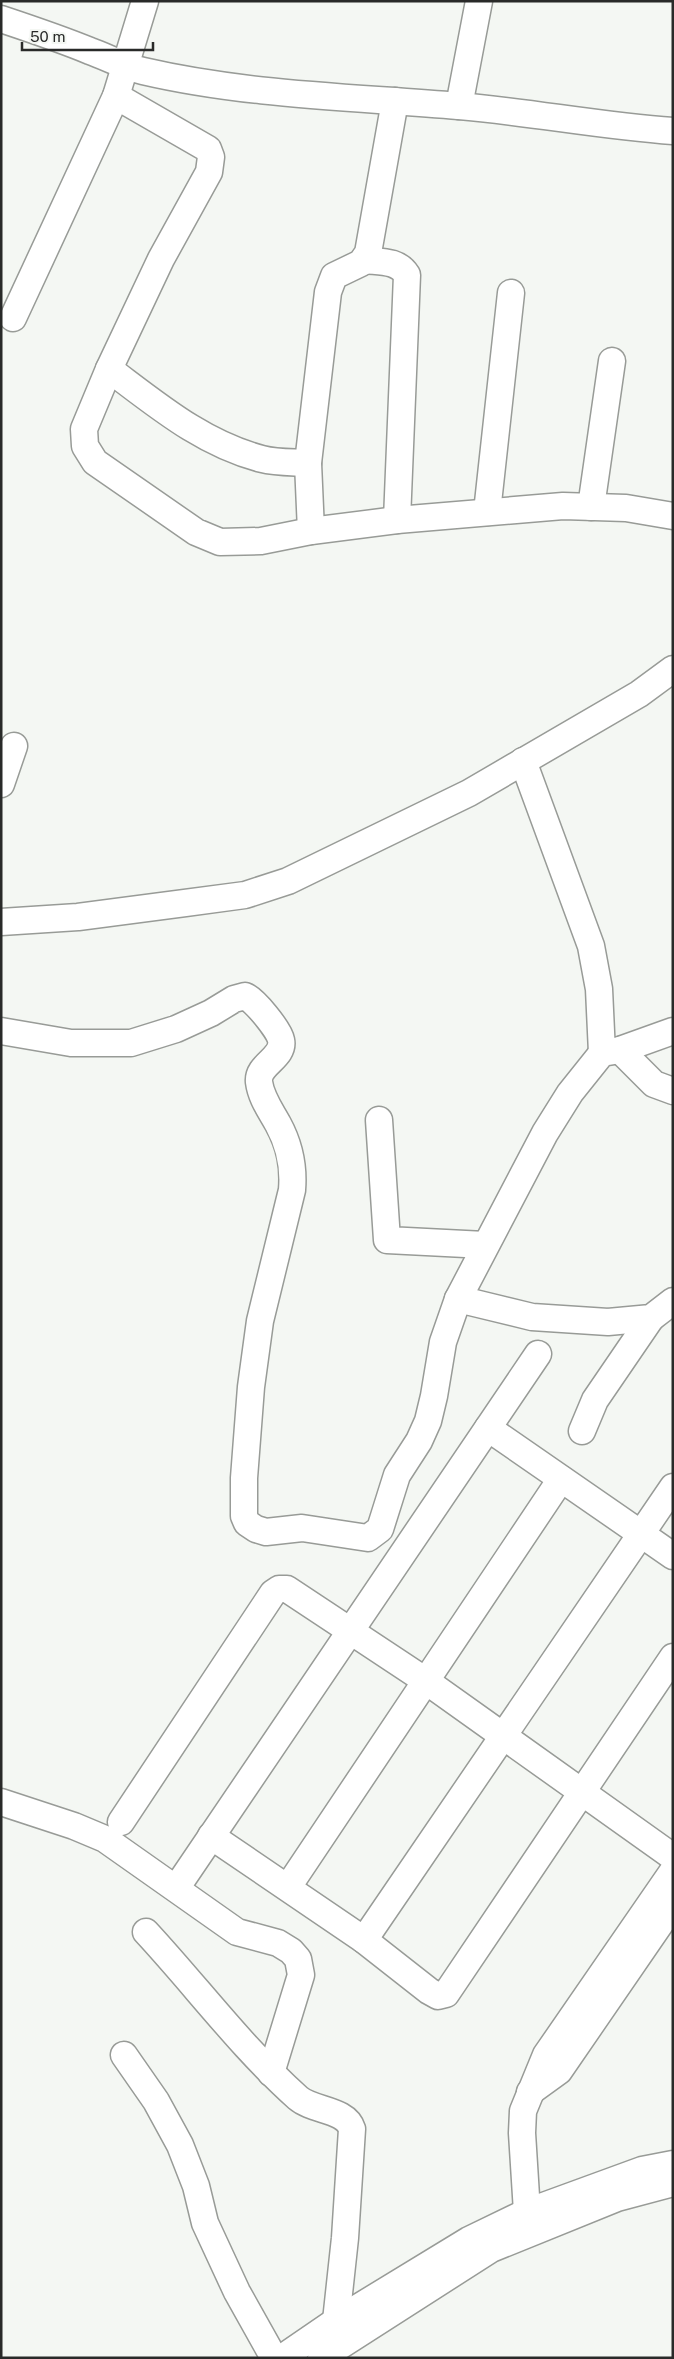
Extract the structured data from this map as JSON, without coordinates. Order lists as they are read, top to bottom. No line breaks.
{"scale_bar":"50 m"}
